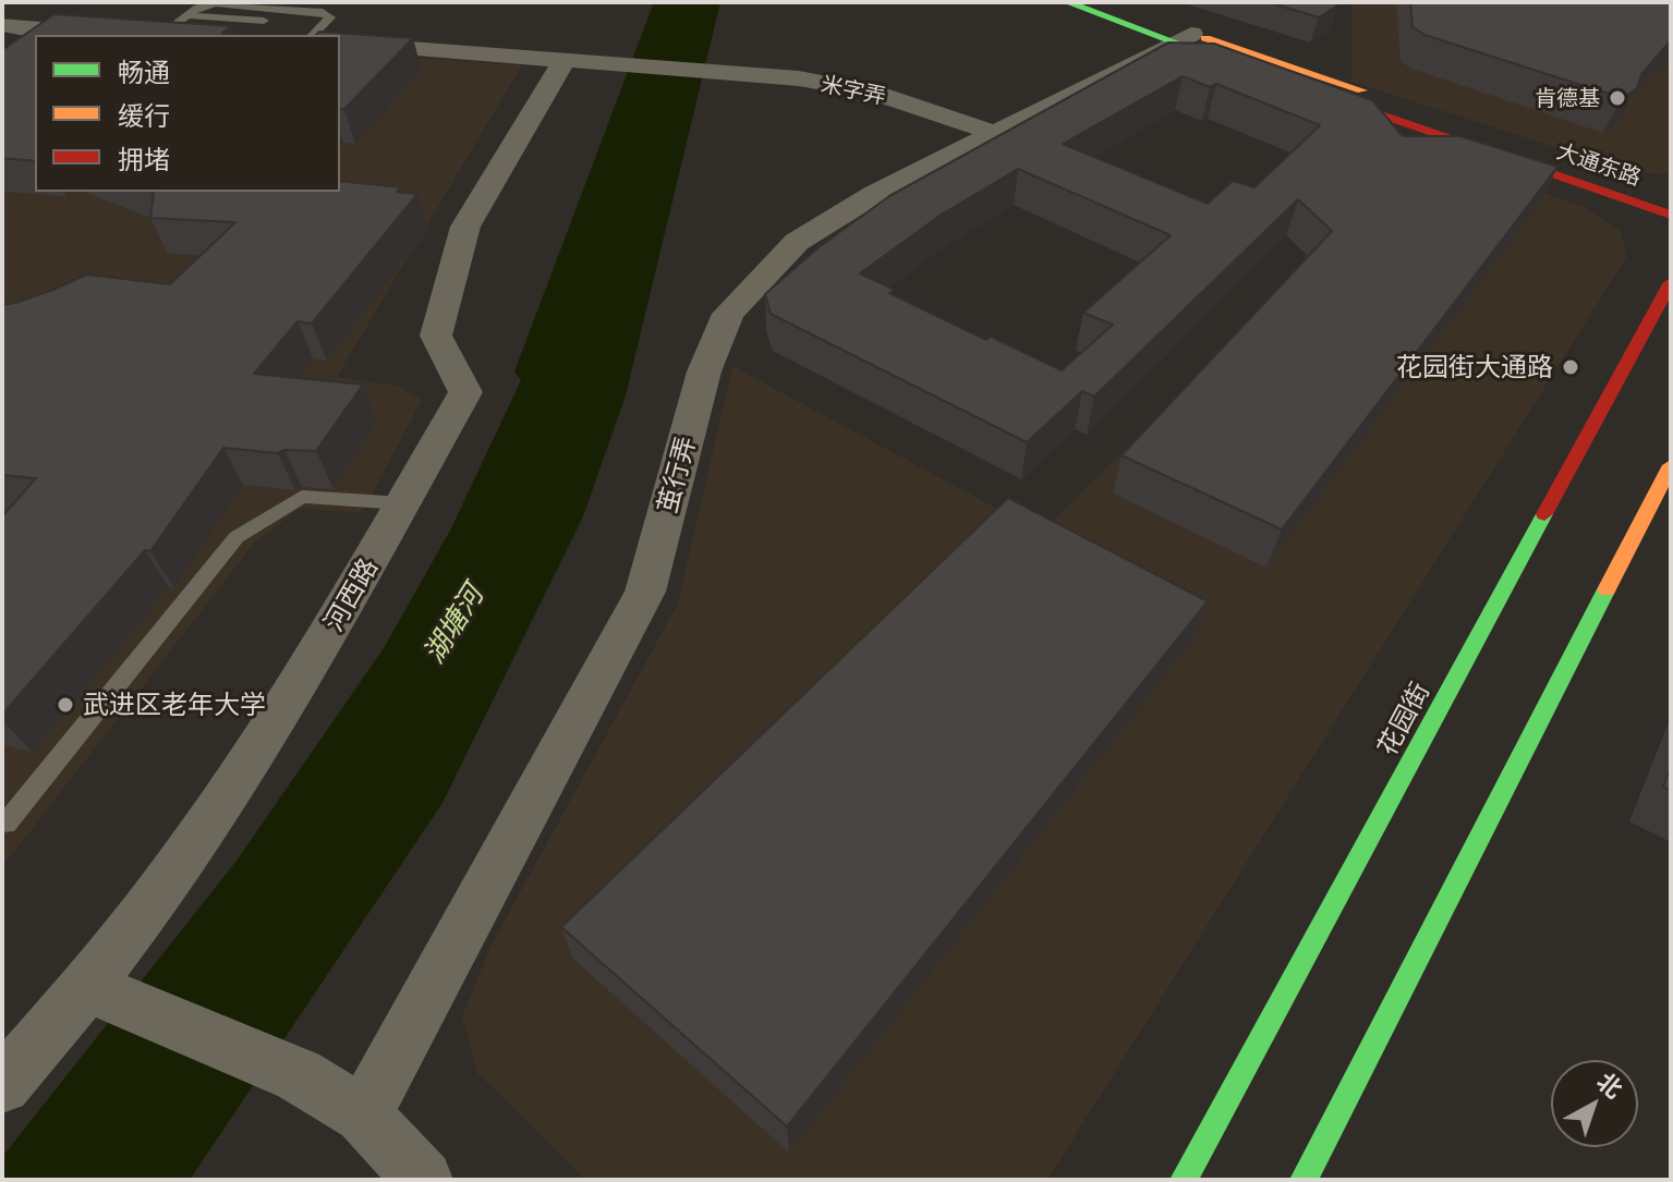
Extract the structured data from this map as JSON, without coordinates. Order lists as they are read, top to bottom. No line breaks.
{"streets":{"main road":["大通东路","花园街"],"street":["米字弄","茧行弄","河西路"]},"crossings":[["米字弄","茧行弄"],["米字弄","河西路"],["大通东路","茧行弄"]],"water":["湖塘河"],"places":["肯德基","花园街大通路","武进区老年大学"],"legend":["畅通","缓行","拥堵"],"north":"top right"}
